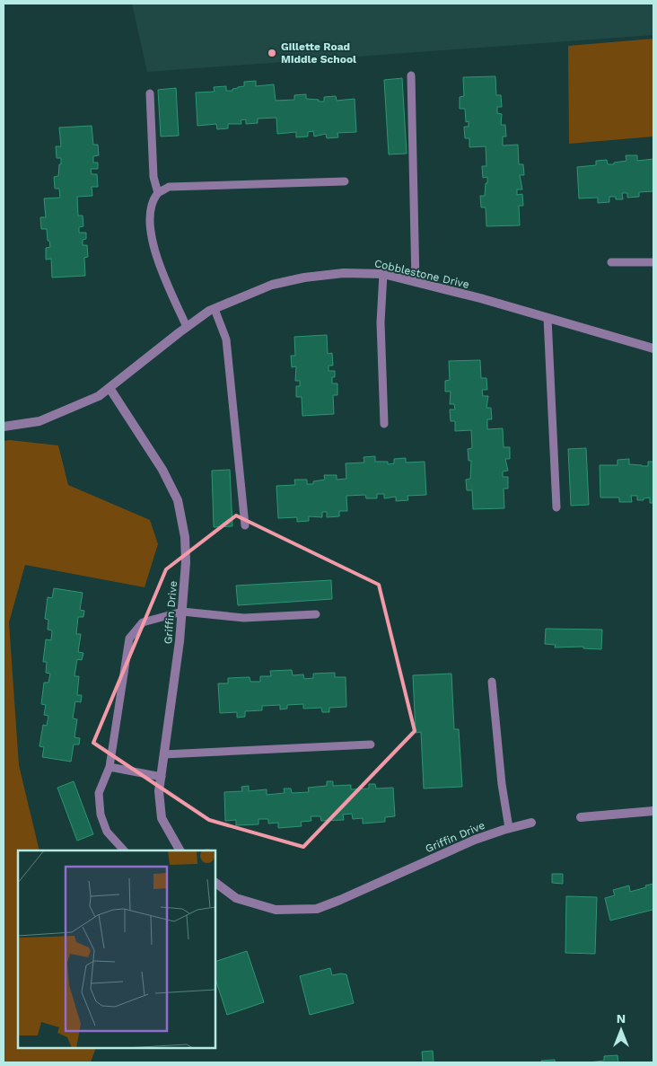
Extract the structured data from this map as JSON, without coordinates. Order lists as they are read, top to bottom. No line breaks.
{"streets":{"street":["Cobblestone Drive","Griffin Drive"]},"crossings":[["Cobblestone Drive","Griffin Drive"]],"places":["Gillette Road Middle School"],"north":"top"}
